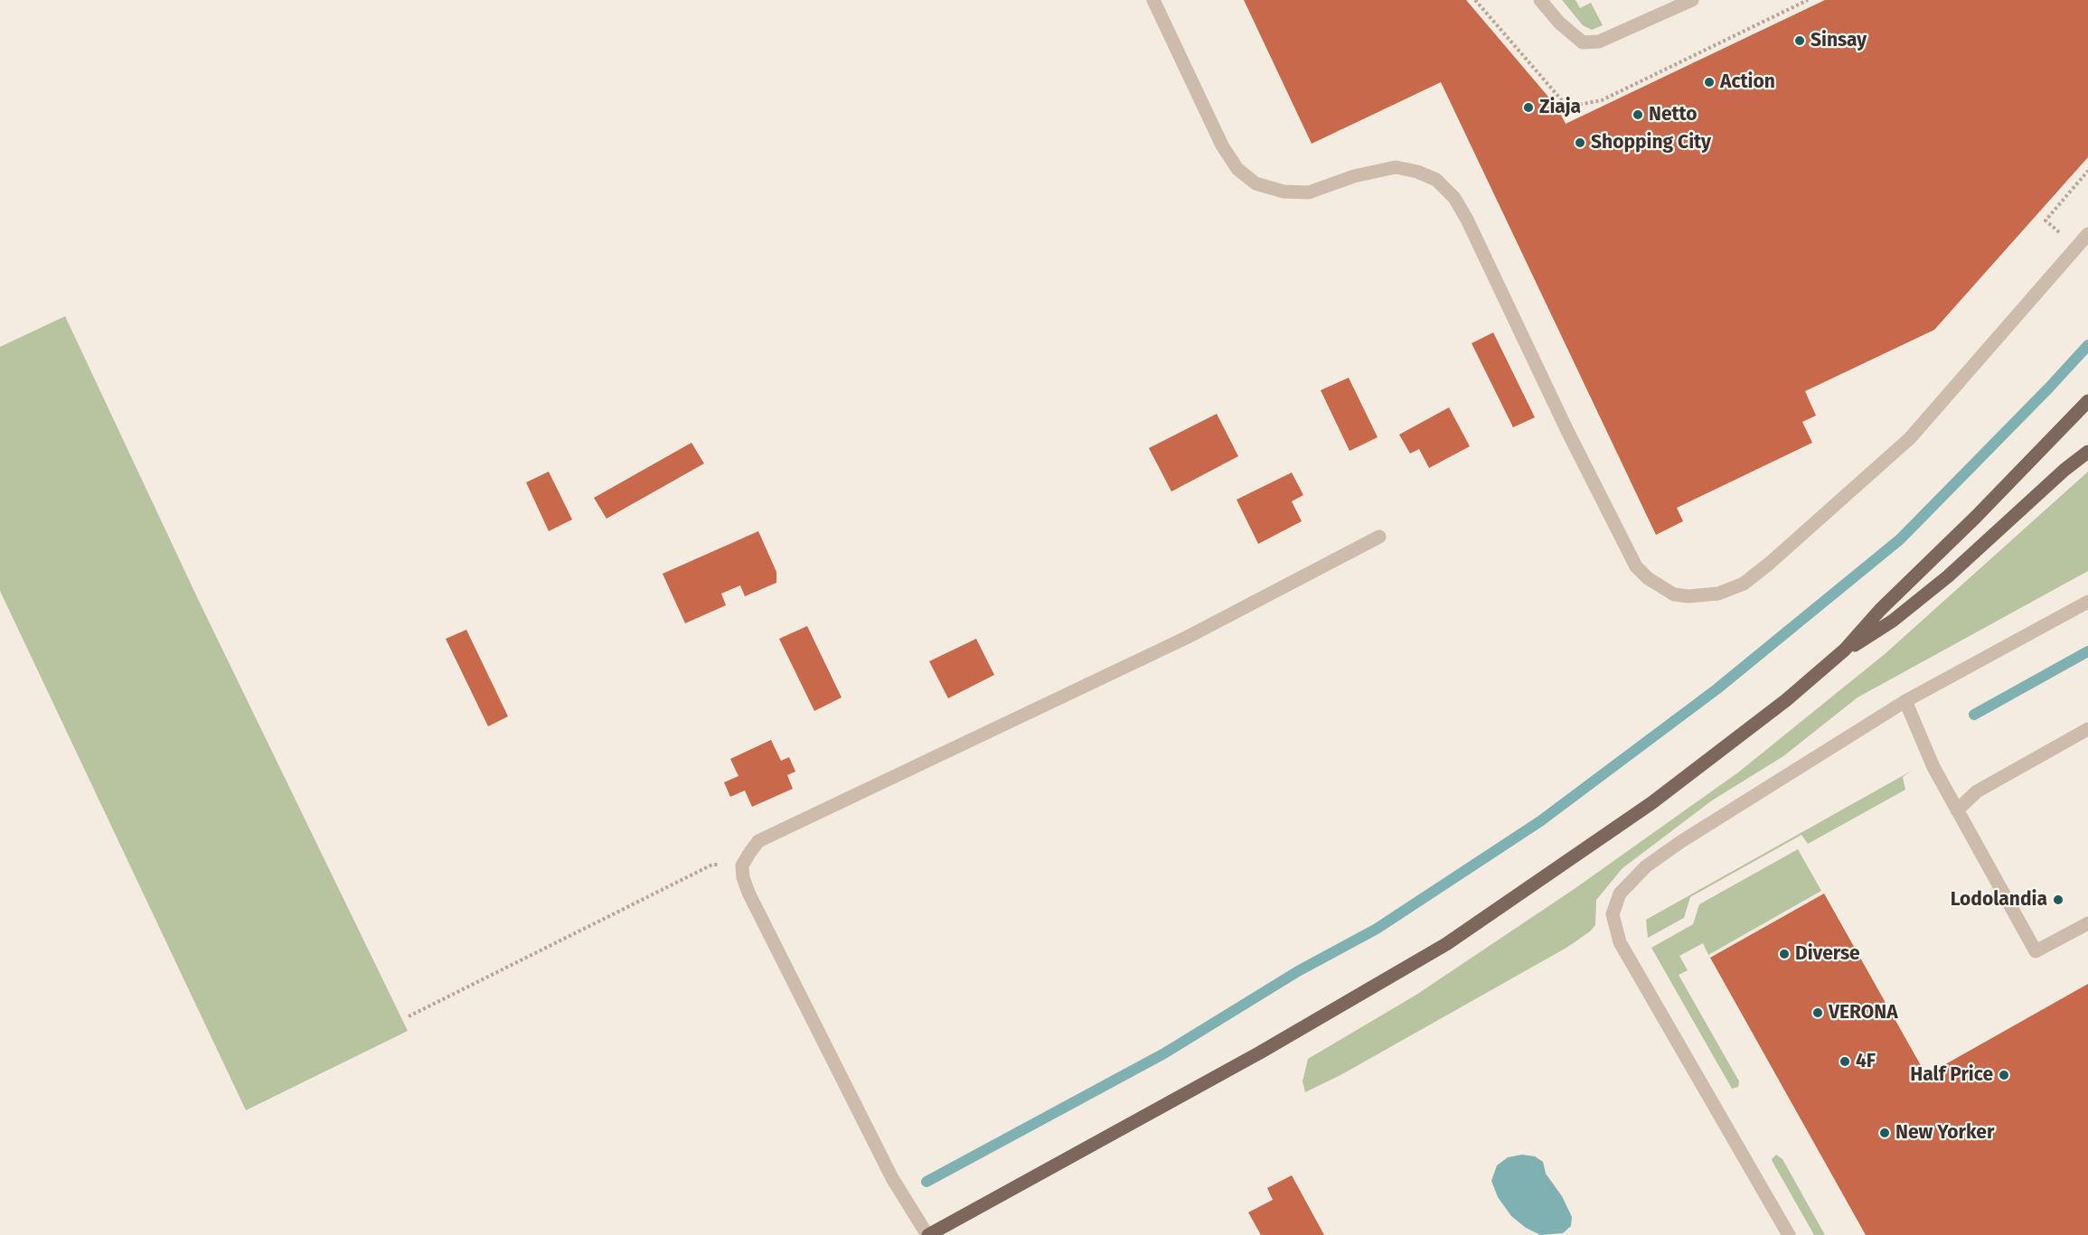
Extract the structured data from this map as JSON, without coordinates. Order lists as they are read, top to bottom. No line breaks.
{"places":["Sinsay","Action","Ziaja","Netto","Shopping City","Lodolandia","Diverse","VERONA","4F","Half Price","New Yorker"]}
